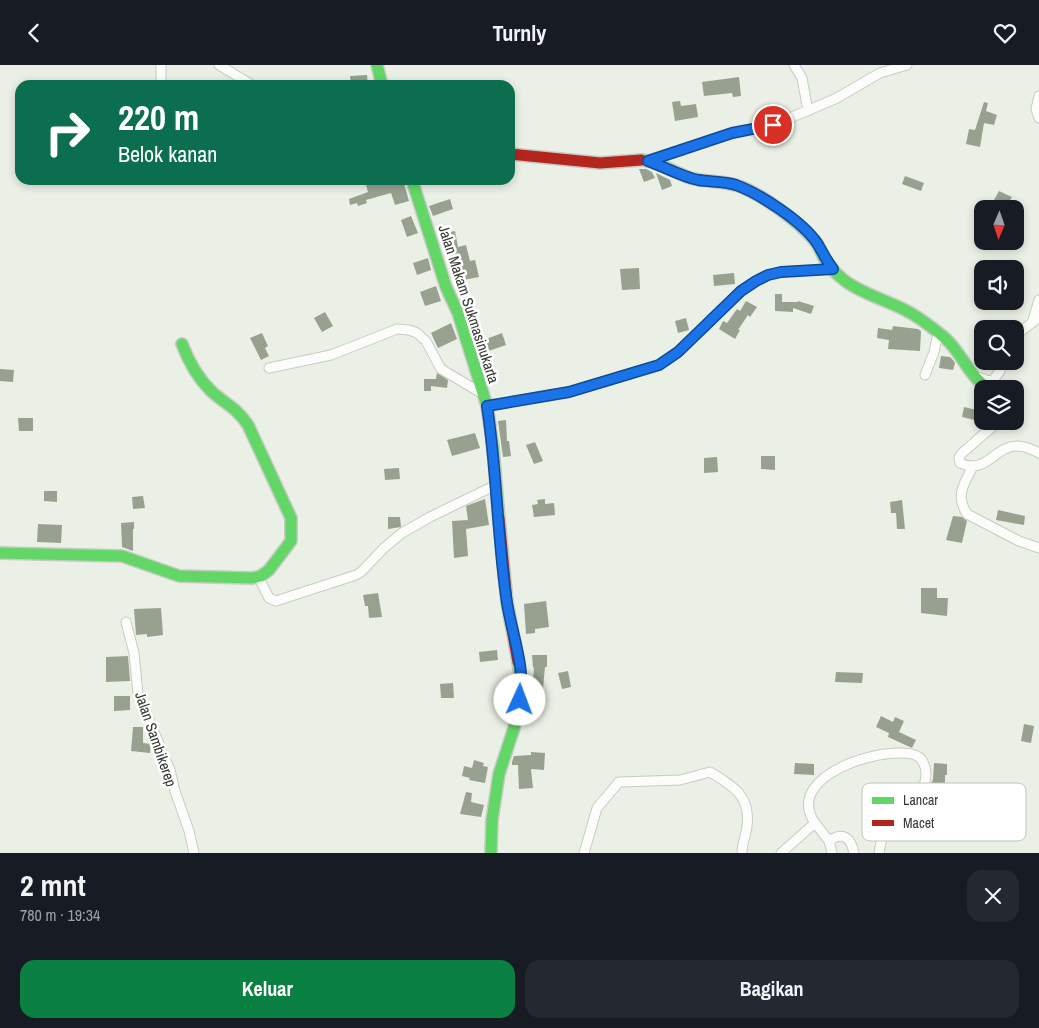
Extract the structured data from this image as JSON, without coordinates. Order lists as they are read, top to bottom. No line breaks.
{"streets":{"street":["Jalan Makam Sukmasinukarta","Jalan Sambikerep"]},"legend":["Lancar","Macet"],"north":"bottom","page":{"header":"Turnly","turn":["220 m","Belok kanan"],"heading":["2 mnt","780 m · 19:34"],"buttons":["Keluar","Bagikan"]}}
